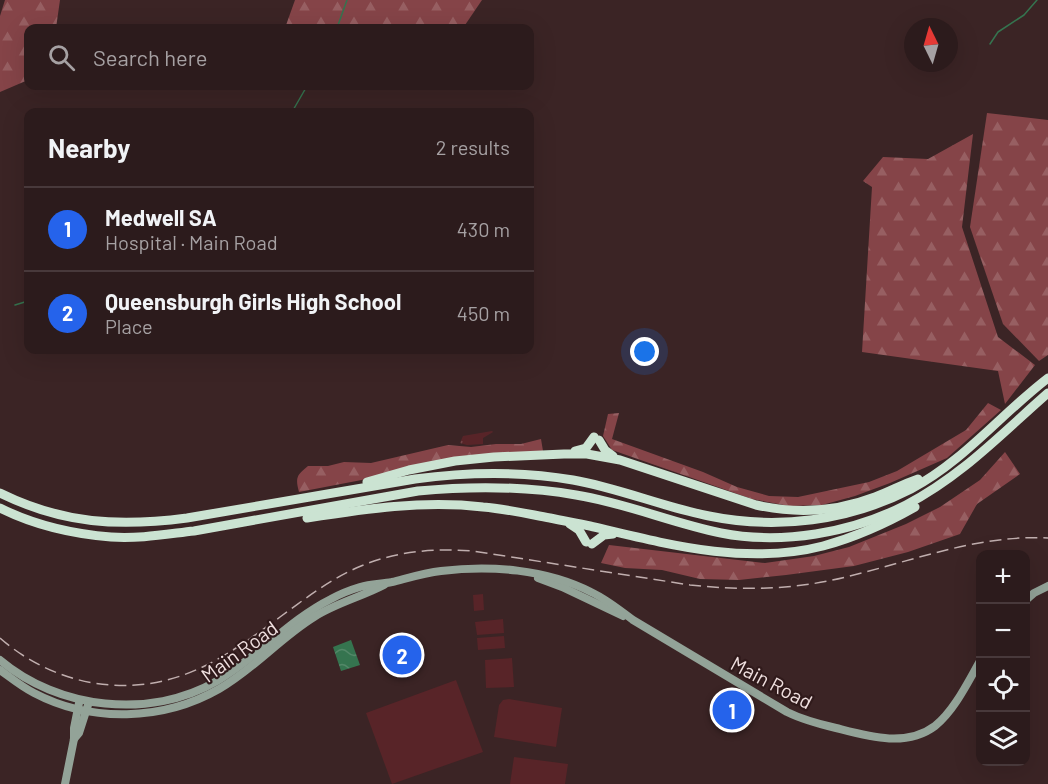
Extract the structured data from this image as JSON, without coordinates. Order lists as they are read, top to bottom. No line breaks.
{"streets":{"main road":["Main Road"]},"north":"top","page":{"search":"Search here","heading":["Nearby","2 results"],"list":[{"mark":"1","name":"Medwell SA","note":"Hospital · Main Road","value":"430 m"},{"mark":"2","name":"Queensburgh Girls High School","note":"Place","value":"450 m"}],"map_buttons":["+","−"],"pins":["2","1"]}}
